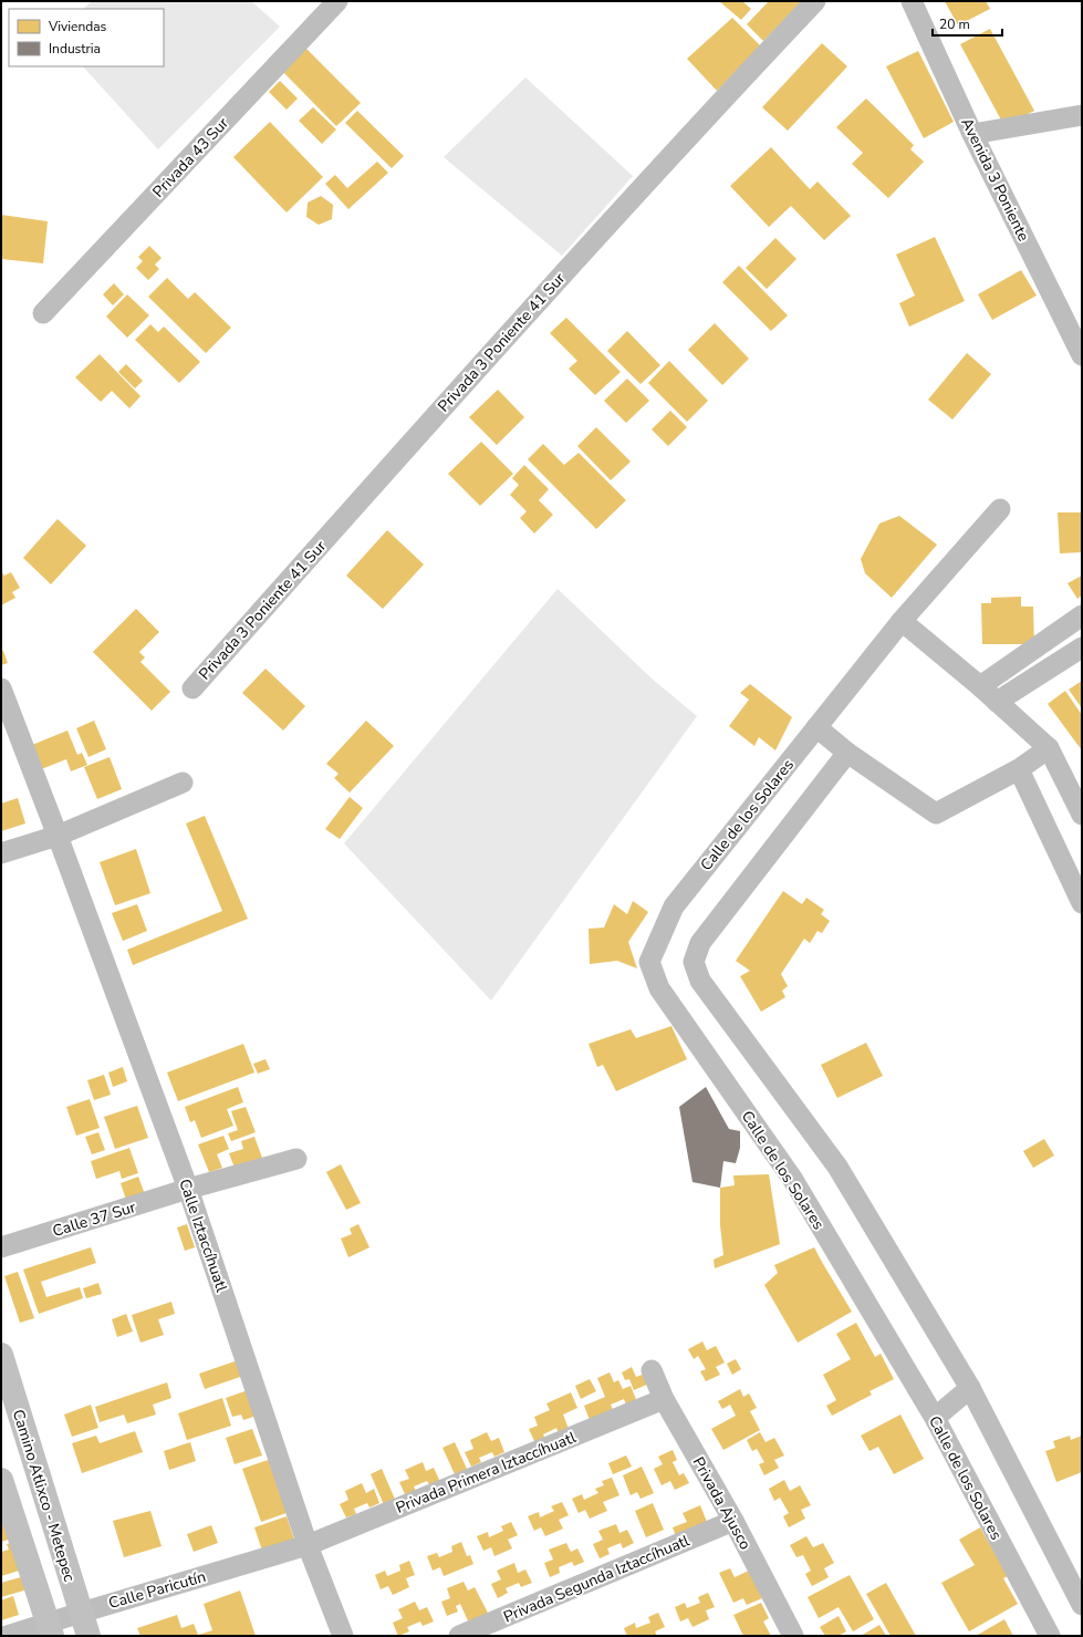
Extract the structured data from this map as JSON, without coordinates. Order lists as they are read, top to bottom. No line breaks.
{"streets":{"main road":["Camino Atlixco - Metepec"],"street":["Privada 43 Sur","Avenida 3 Poniente","Privada 3 Poniente 41 Sur","Calle de los Solares","Calle 37 Sur","Calle Iztaccíhuatl","Privada Primera Iztaccíhuatl","Privada Ajusco","Privada Segunda Iztaccíhuatl","Calle Paricutín"]},"crossings":[["Calle 37 Sur","Calle Iztaccíhuatl"],["Calle Iztaccíhuatl","Privada Primera Iztaccíhuatl"],["Calle Iztaccíhuatl","Calle Paricutín"],["Privada Primera Iztaccíhuatl","Privada Ajusco"],["Privada Primera Iztaccíhuatl","Calle Paricutín"],["Camino Atlixco - Metepec","Calle Paricutín"],["Privada Ajusco","Privada Segunda Iztaccíhuatl"]],"legend":["Viviendas","Industria"],"scale_bar":"20 m"}
